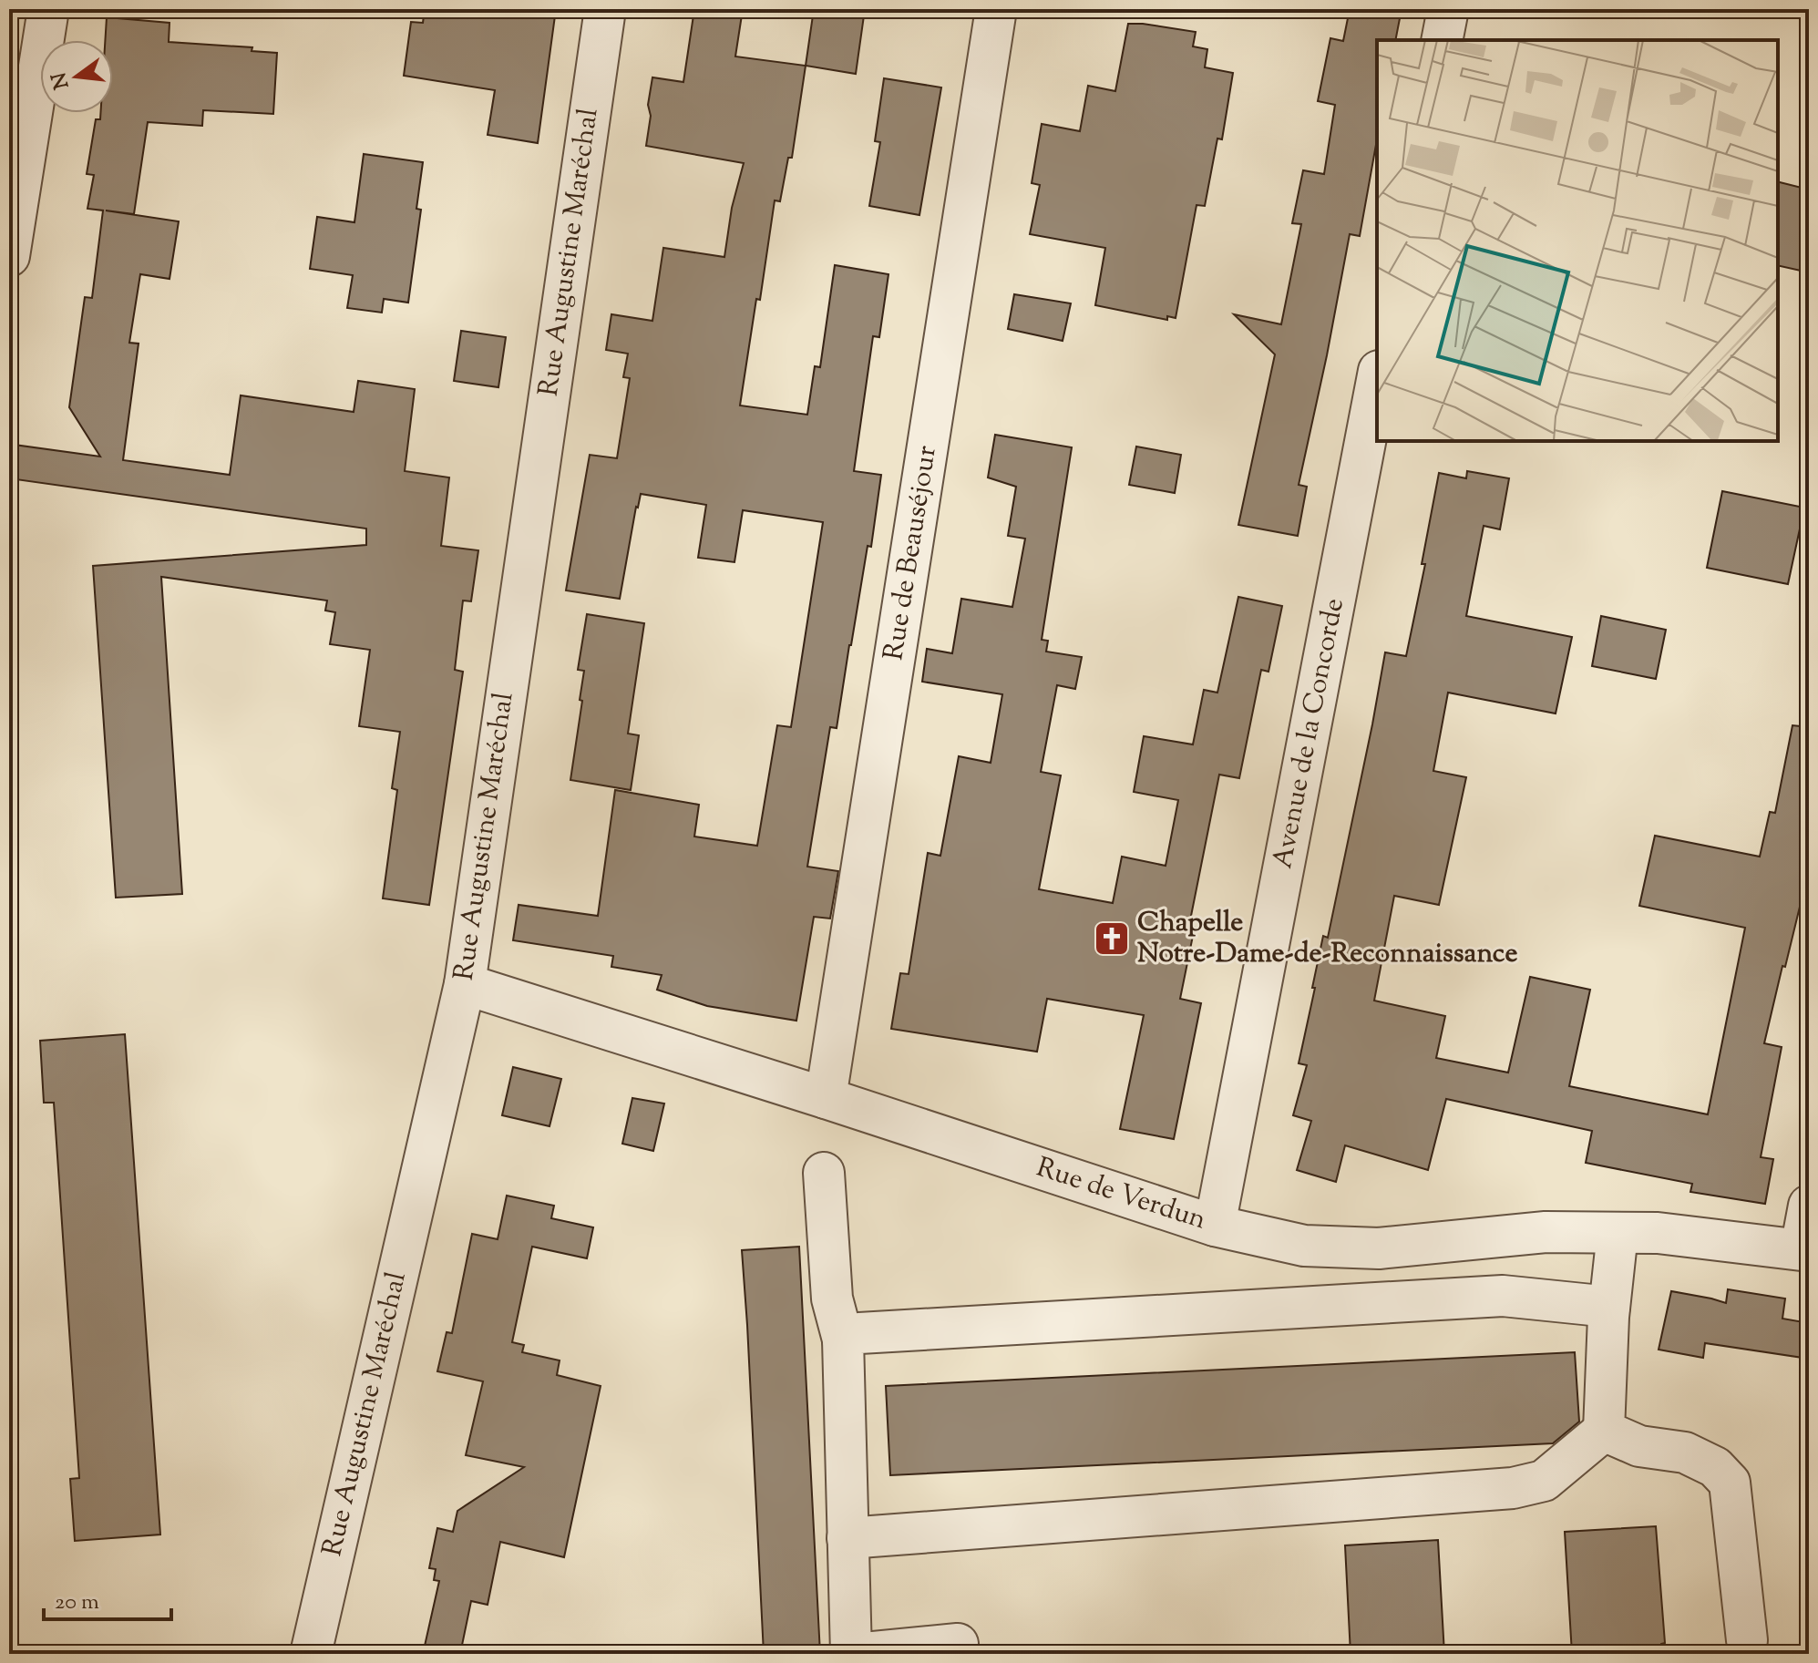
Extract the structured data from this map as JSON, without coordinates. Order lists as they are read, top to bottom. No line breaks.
{"streets":{"street":["Rue Augustine Maréchal","Rue de Beauséjour","Avenue de la Concorde","Rue de Verdun"]},"crossings":[["Rue Augustine Maréchal","Rue de Verdun"],["Rue de Beauséjour","Rue de Verdun"],["Avenue de la Concorde","Rue de Verdun"]],"places":{"church":["Chapelle Notre-Dame-de-Reconnaissance"]},"scale_bar":"20 m","north":"left"}
